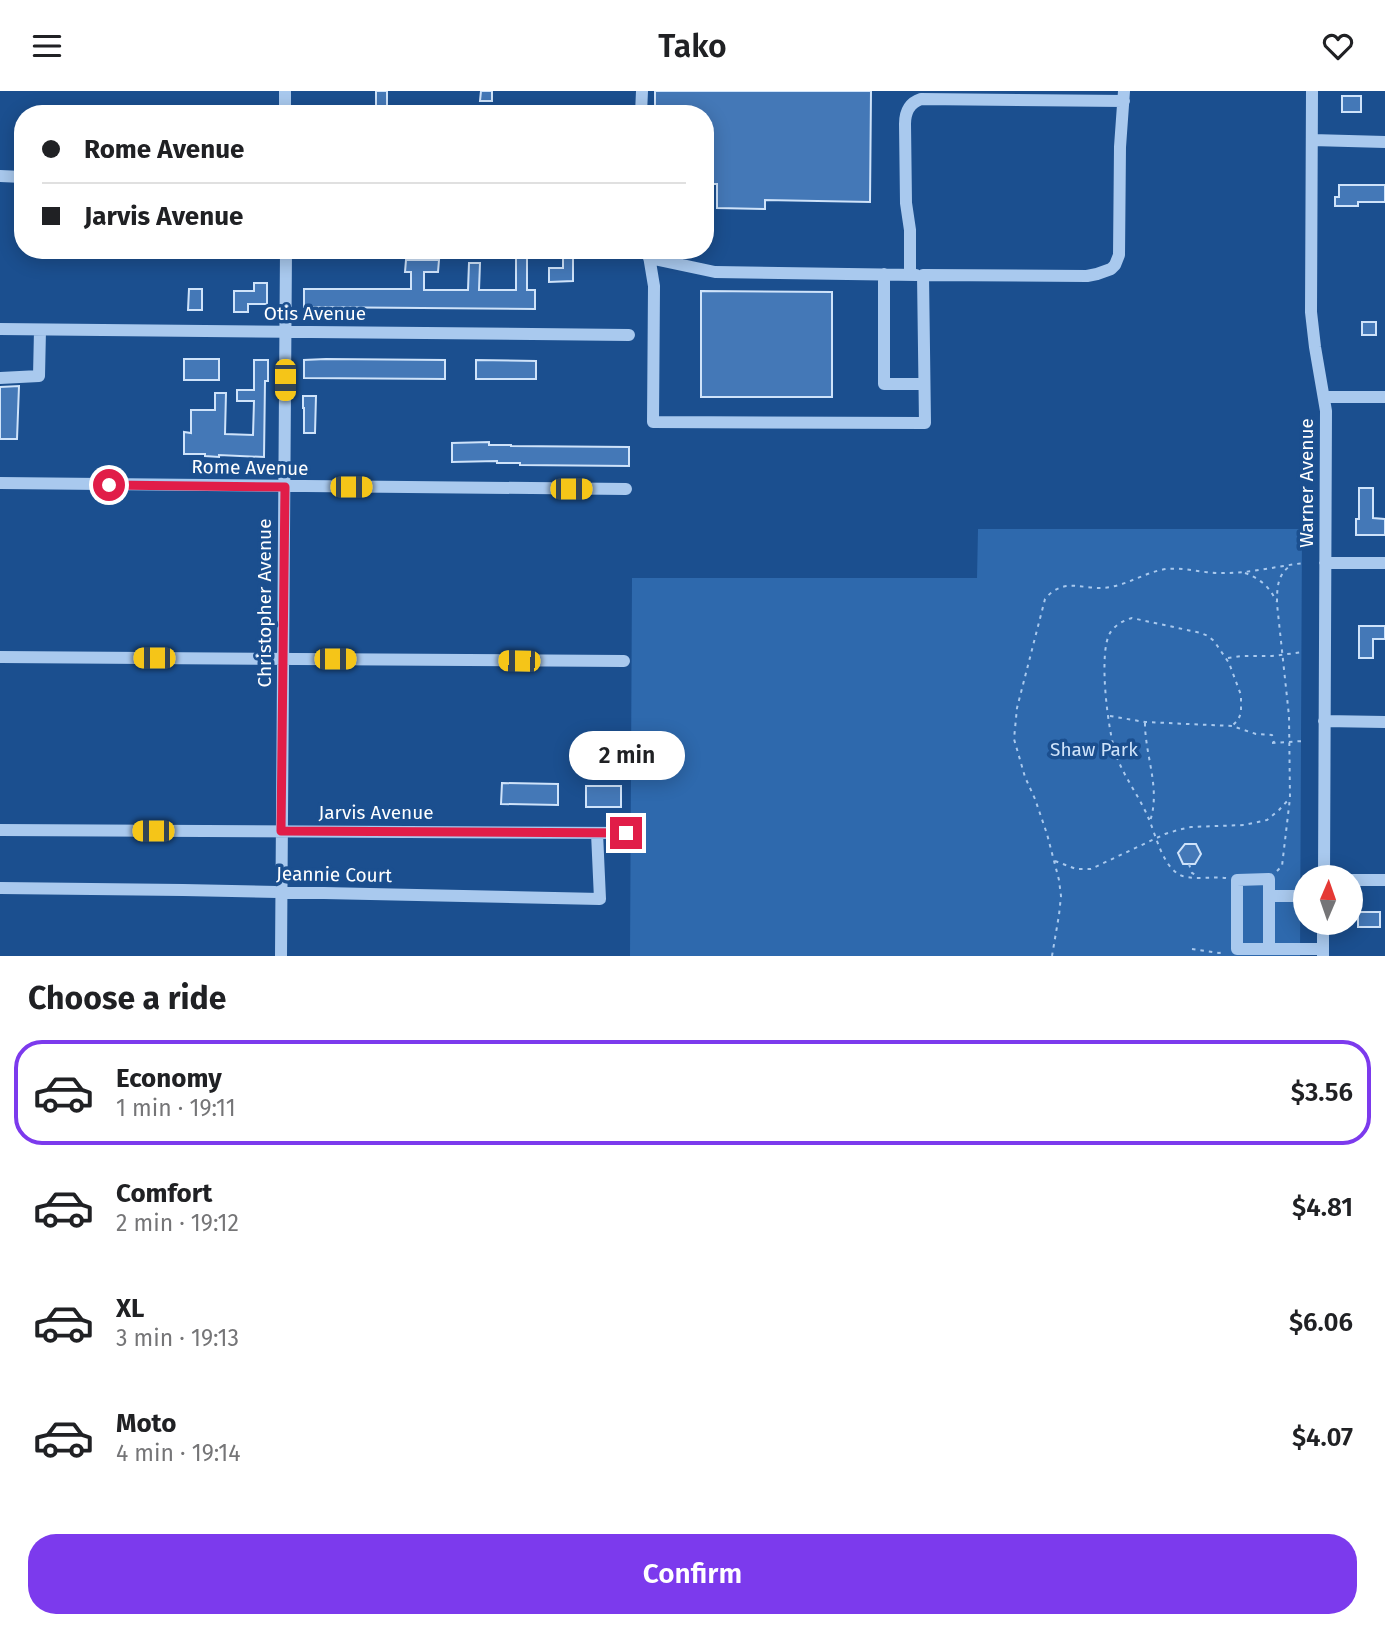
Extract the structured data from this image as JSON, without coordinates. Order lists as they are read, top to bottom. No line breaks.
{"streets":{"street":["Otis Avenue","Rome Avenue","Warner Avenue","Christopher Avenue","Jarvis Avenue","Jeannie Court"]},"crossings":[["Otis Avenue","Christopher Avenue"],["Rome Avenue","Christopher Avenue"],["Christopher Avenue","Jarvis Avenue"],["Christopher Avenue","Jeannie Court"],["Jarvis Avenue","Jeannie Court"]],"parks":["Shaw Park"],"north":"top","page":{"header":"Tako","banner":["Rome Avenue","Jarvis Avenue"],"bubble":"2 min","heading":"Choose a ride","list":[{"name":"Economy","note":"1 min · 19:11","value":"$3.56"},{"name":"Comfort","note":"2 min · 19:12","value":"$4.81"},{"name":"XL","note":"3 min · 19:13","value":"$6.06"},{"name":"Moto","note":"4 min · 19:14","value":"$4.07"}],"buttons":"Confirm"}}
